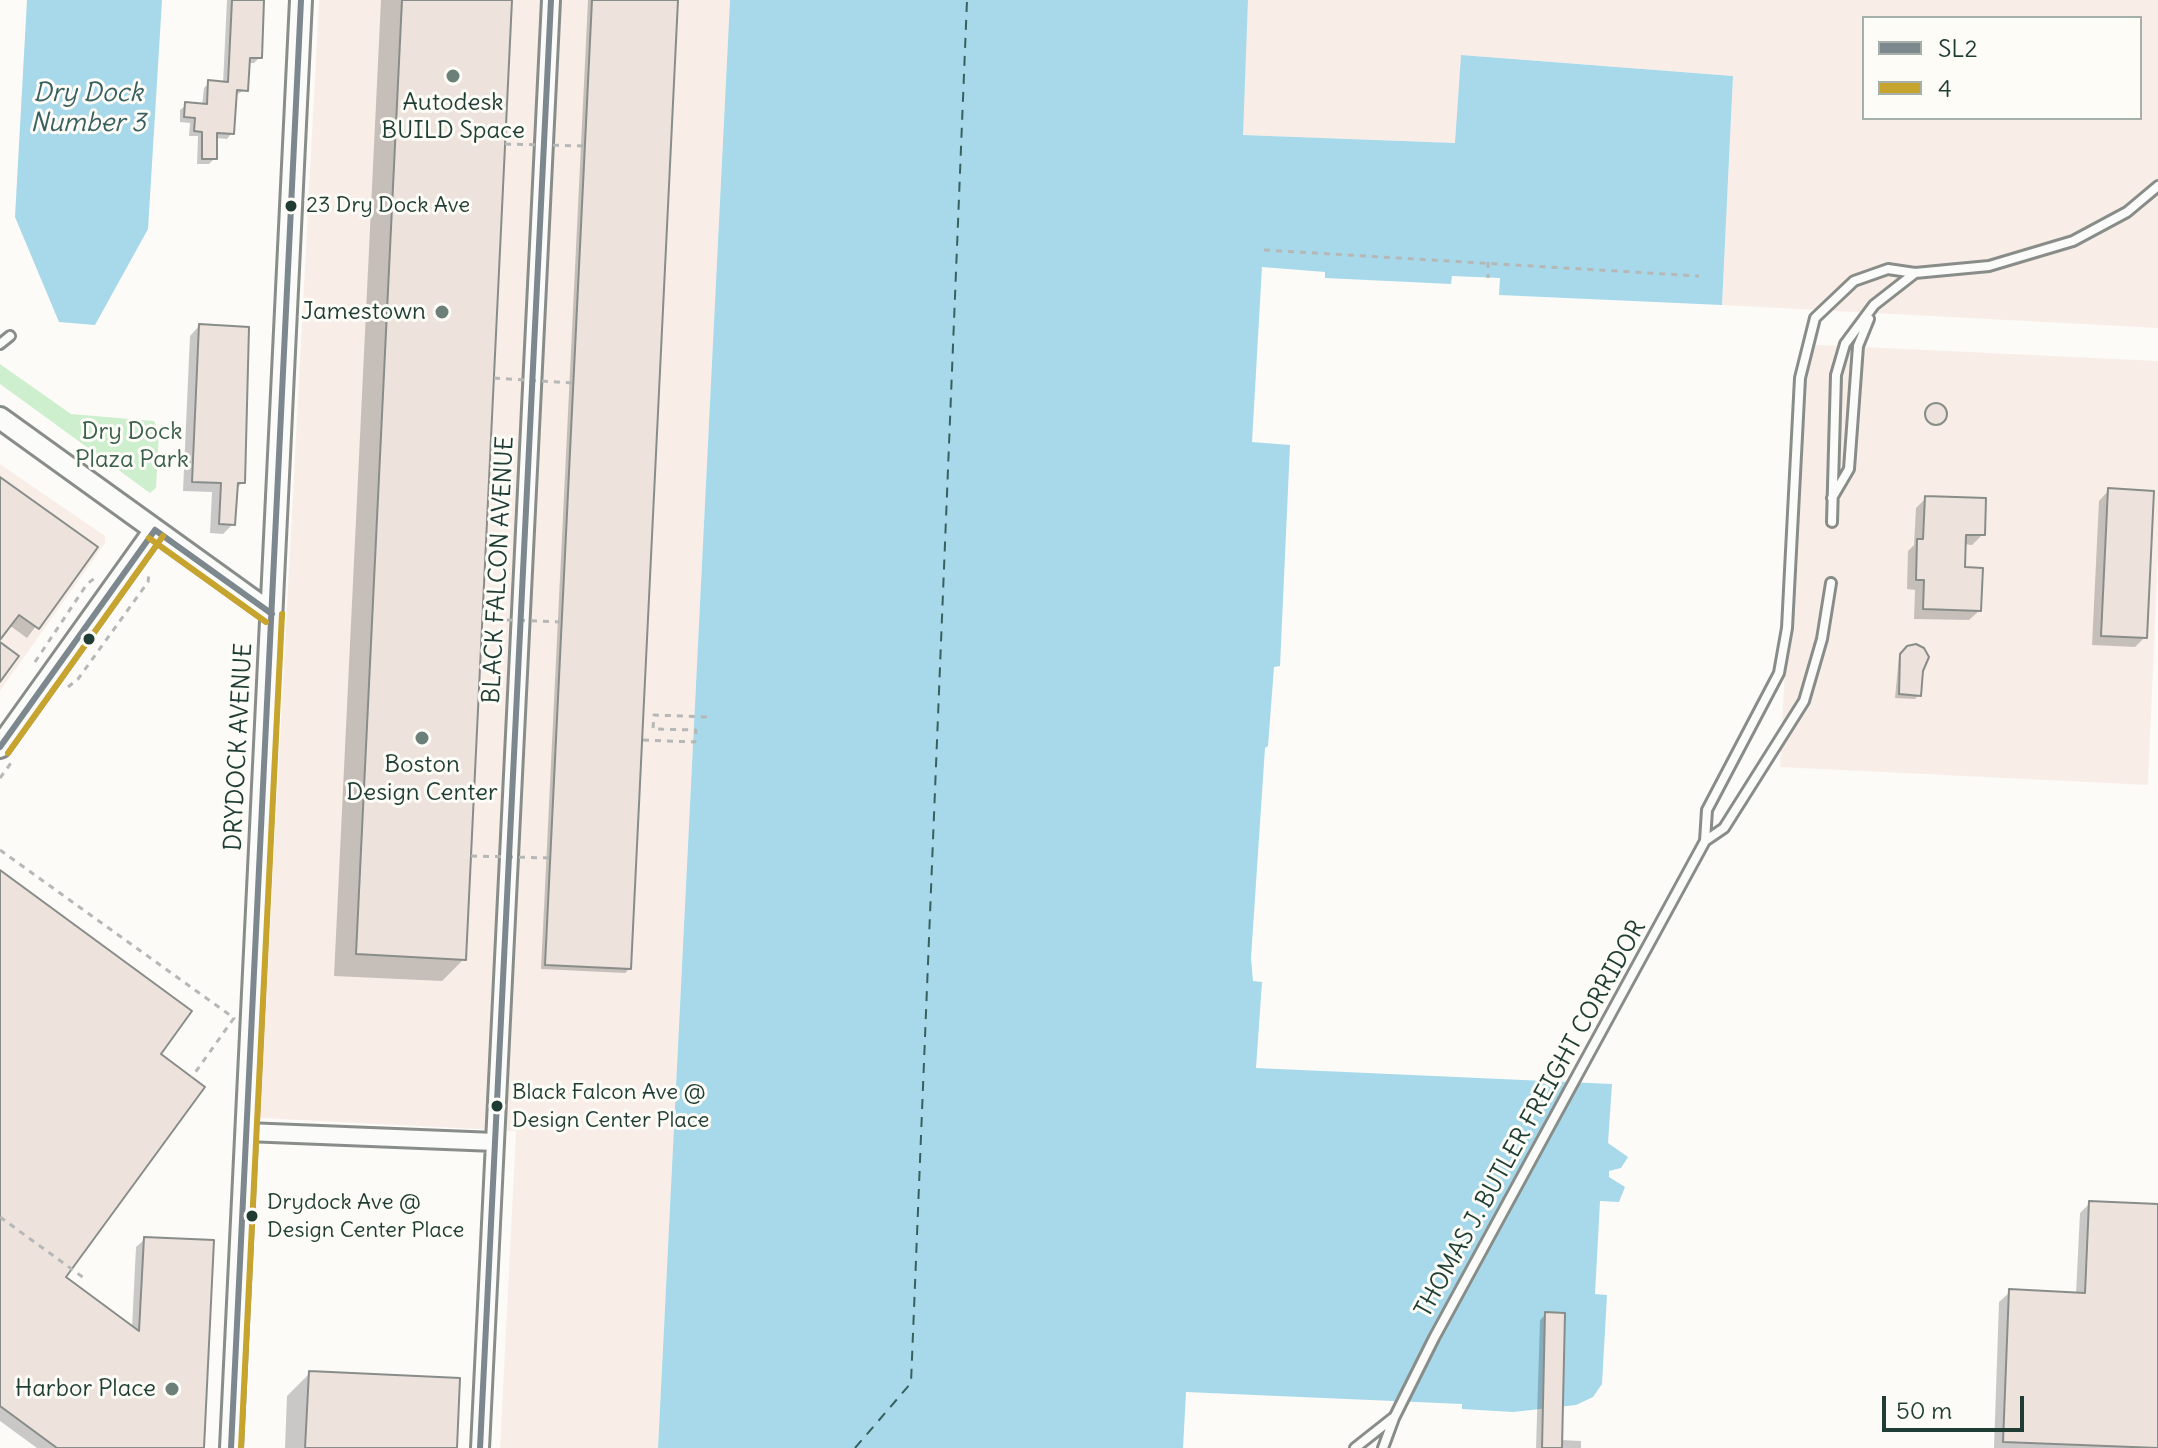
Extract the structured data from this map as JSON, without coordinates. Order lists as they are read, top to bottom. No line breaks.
{"streets":{"street":["BLACK FALCON AVENUE","DRYDOCK AVENUE"],"lane":["THOMAS J. BUTLER FREIGHT CORRIDOR"]},"water":["Dry Dock Number 3"],"parks":["Dry Dock Plaza Park"],"places":["Autodesk BUILD Space","23 Dry Dock Ave","Jamestown","Boston Design Center","Black Falcon Ave @ Design Center Place","Drydock Ave @ Design Center Place","Harbor Place"],"lines":["transit line SL2","transit line 4"],"legend":["SL2","4"],"scale_bar":"50 m"}
